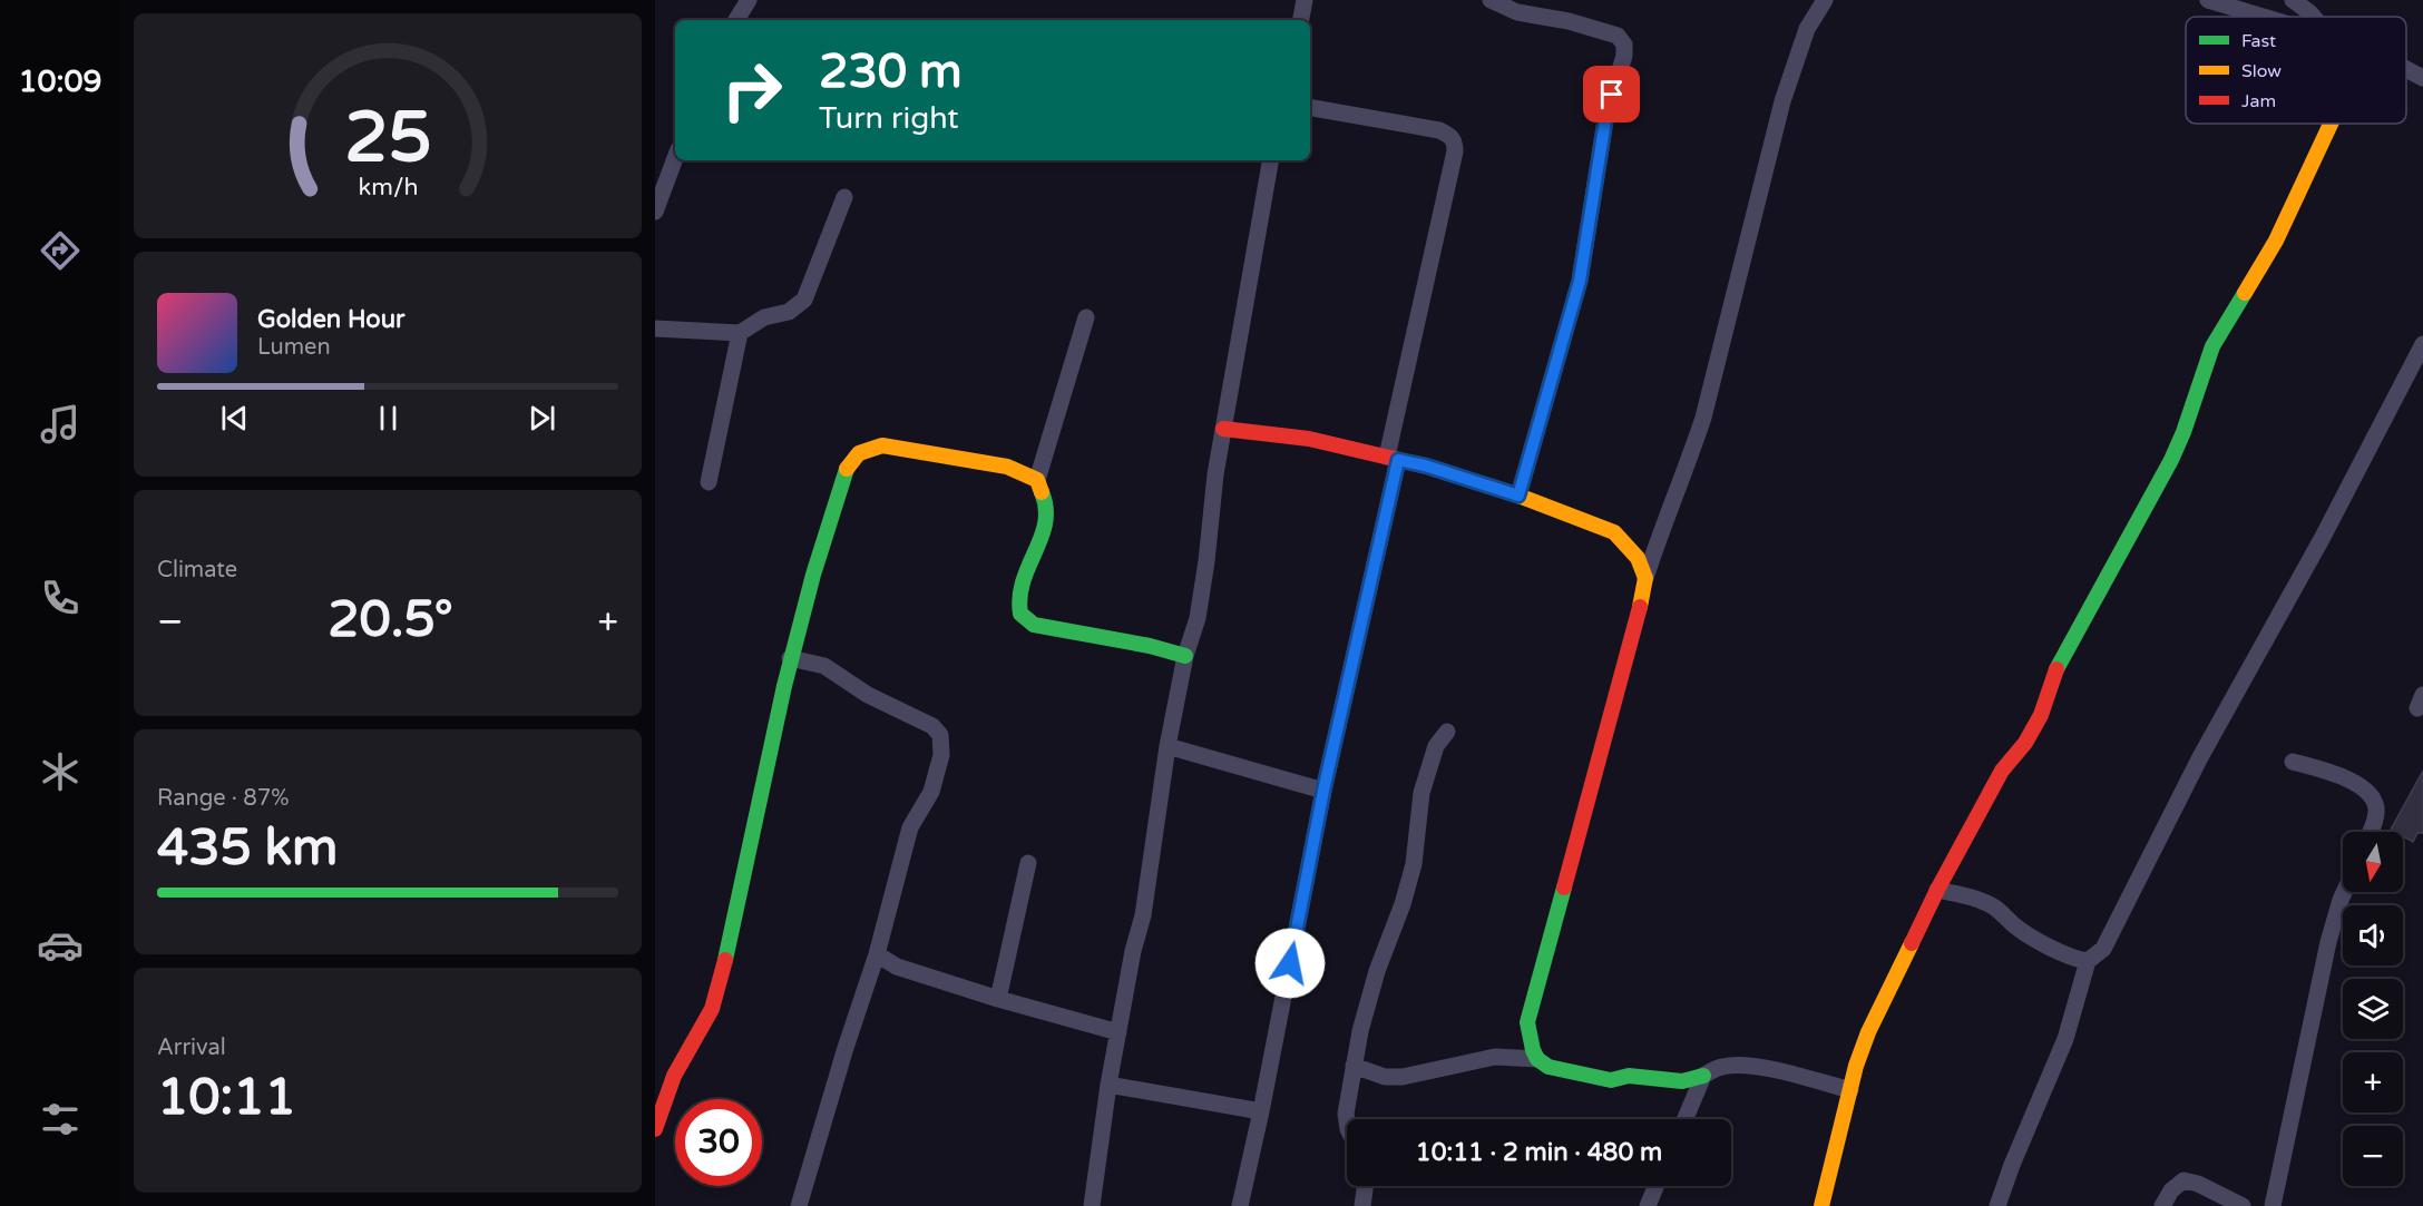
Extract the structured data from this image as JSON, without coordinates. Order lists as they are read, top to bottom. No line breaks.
{"legend":["Fast","Slow","Jam"],"north":"bottom","page":{"tabs":"10:09","turn":["230 m","Turn right"],"song":["Golden Hour","Lumen"],"tile":["Climate",["Range · 87%","435 km"],["Arrival","10:11"]],"heat":["−","20.5°","+"],"map_buttons":["+","−"],"limit":"30","trip":"10:11 · 2 min · 480 m","gauge":["25","km/h"]}}
